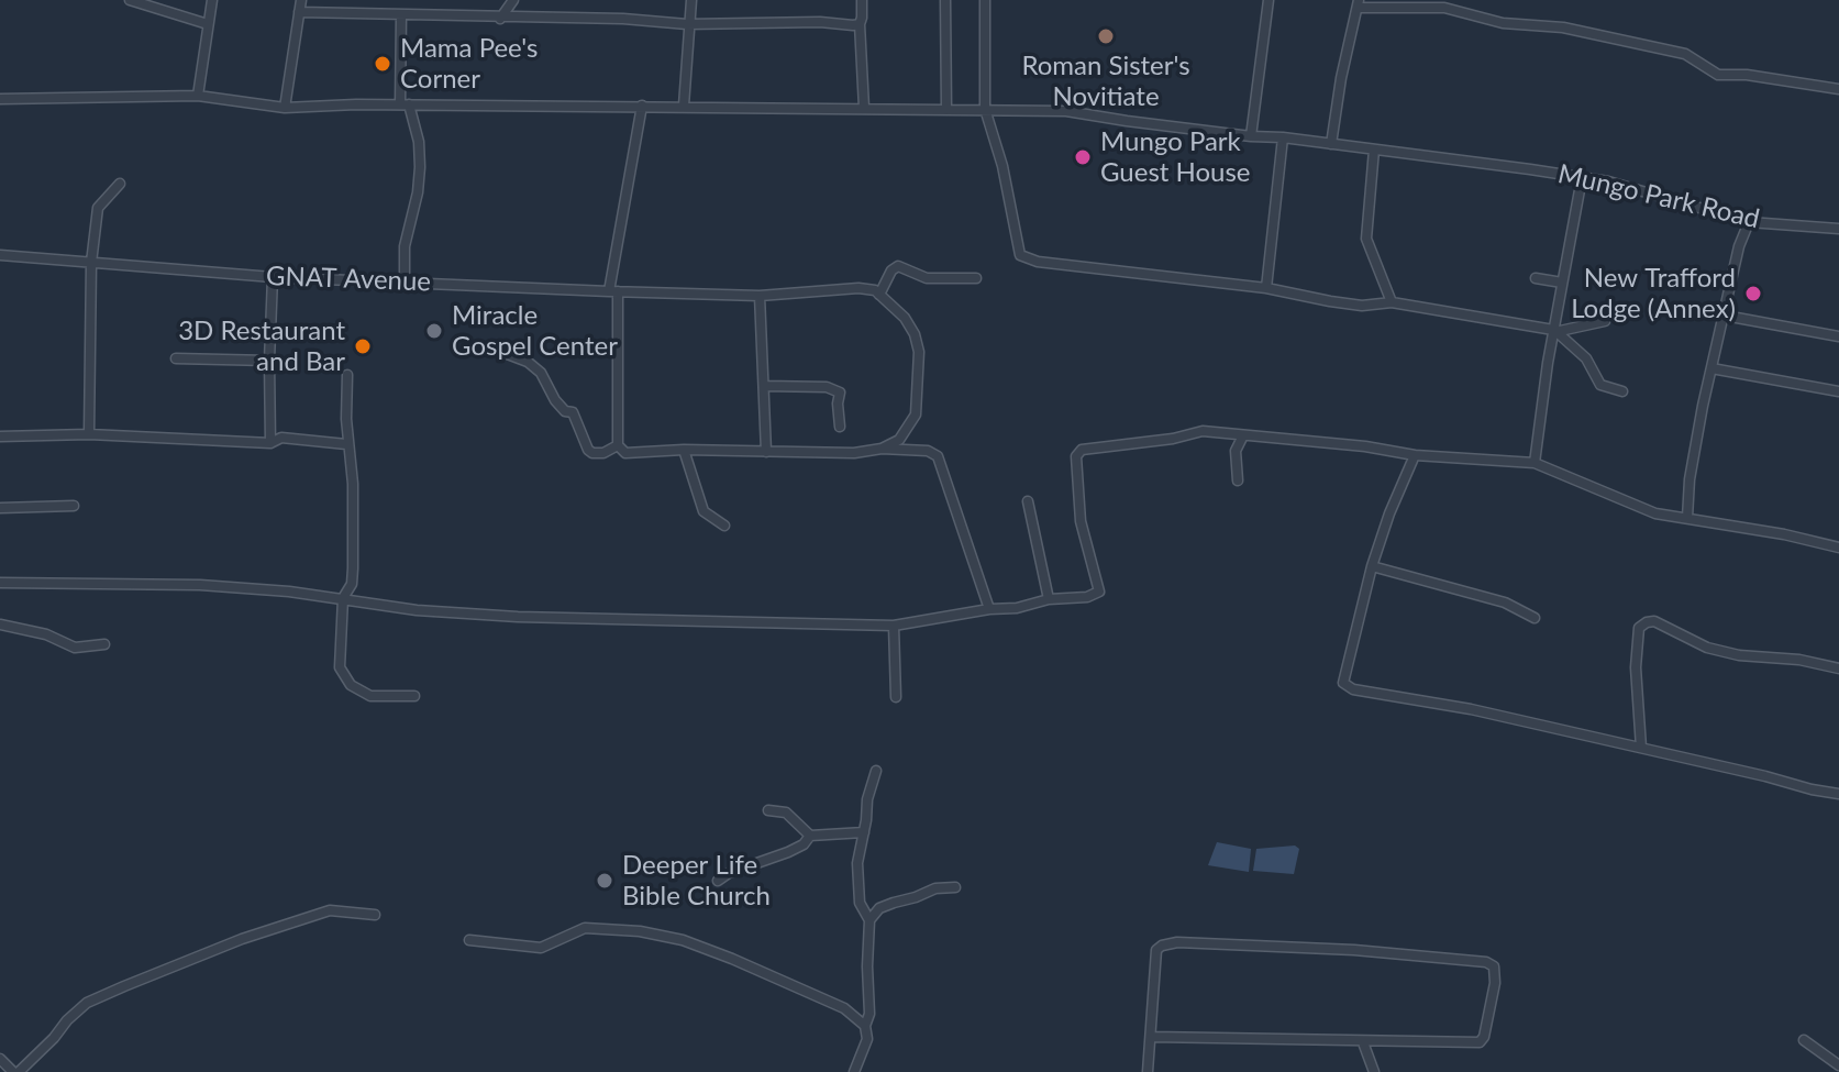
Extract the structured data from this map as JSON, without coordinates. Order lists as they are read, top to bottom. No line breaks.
{"streets":{"street":["Mungo Park Road","GNAT Avenue"]},"places":["Roman Sister's Novitiate","Mama Pee's Corner","Mungo Park Guest House","New Trafford Lodge (Annex)","Miracle Gospel Center","3D Restaurant and Bar","Deeper Life Bible Church"]}
